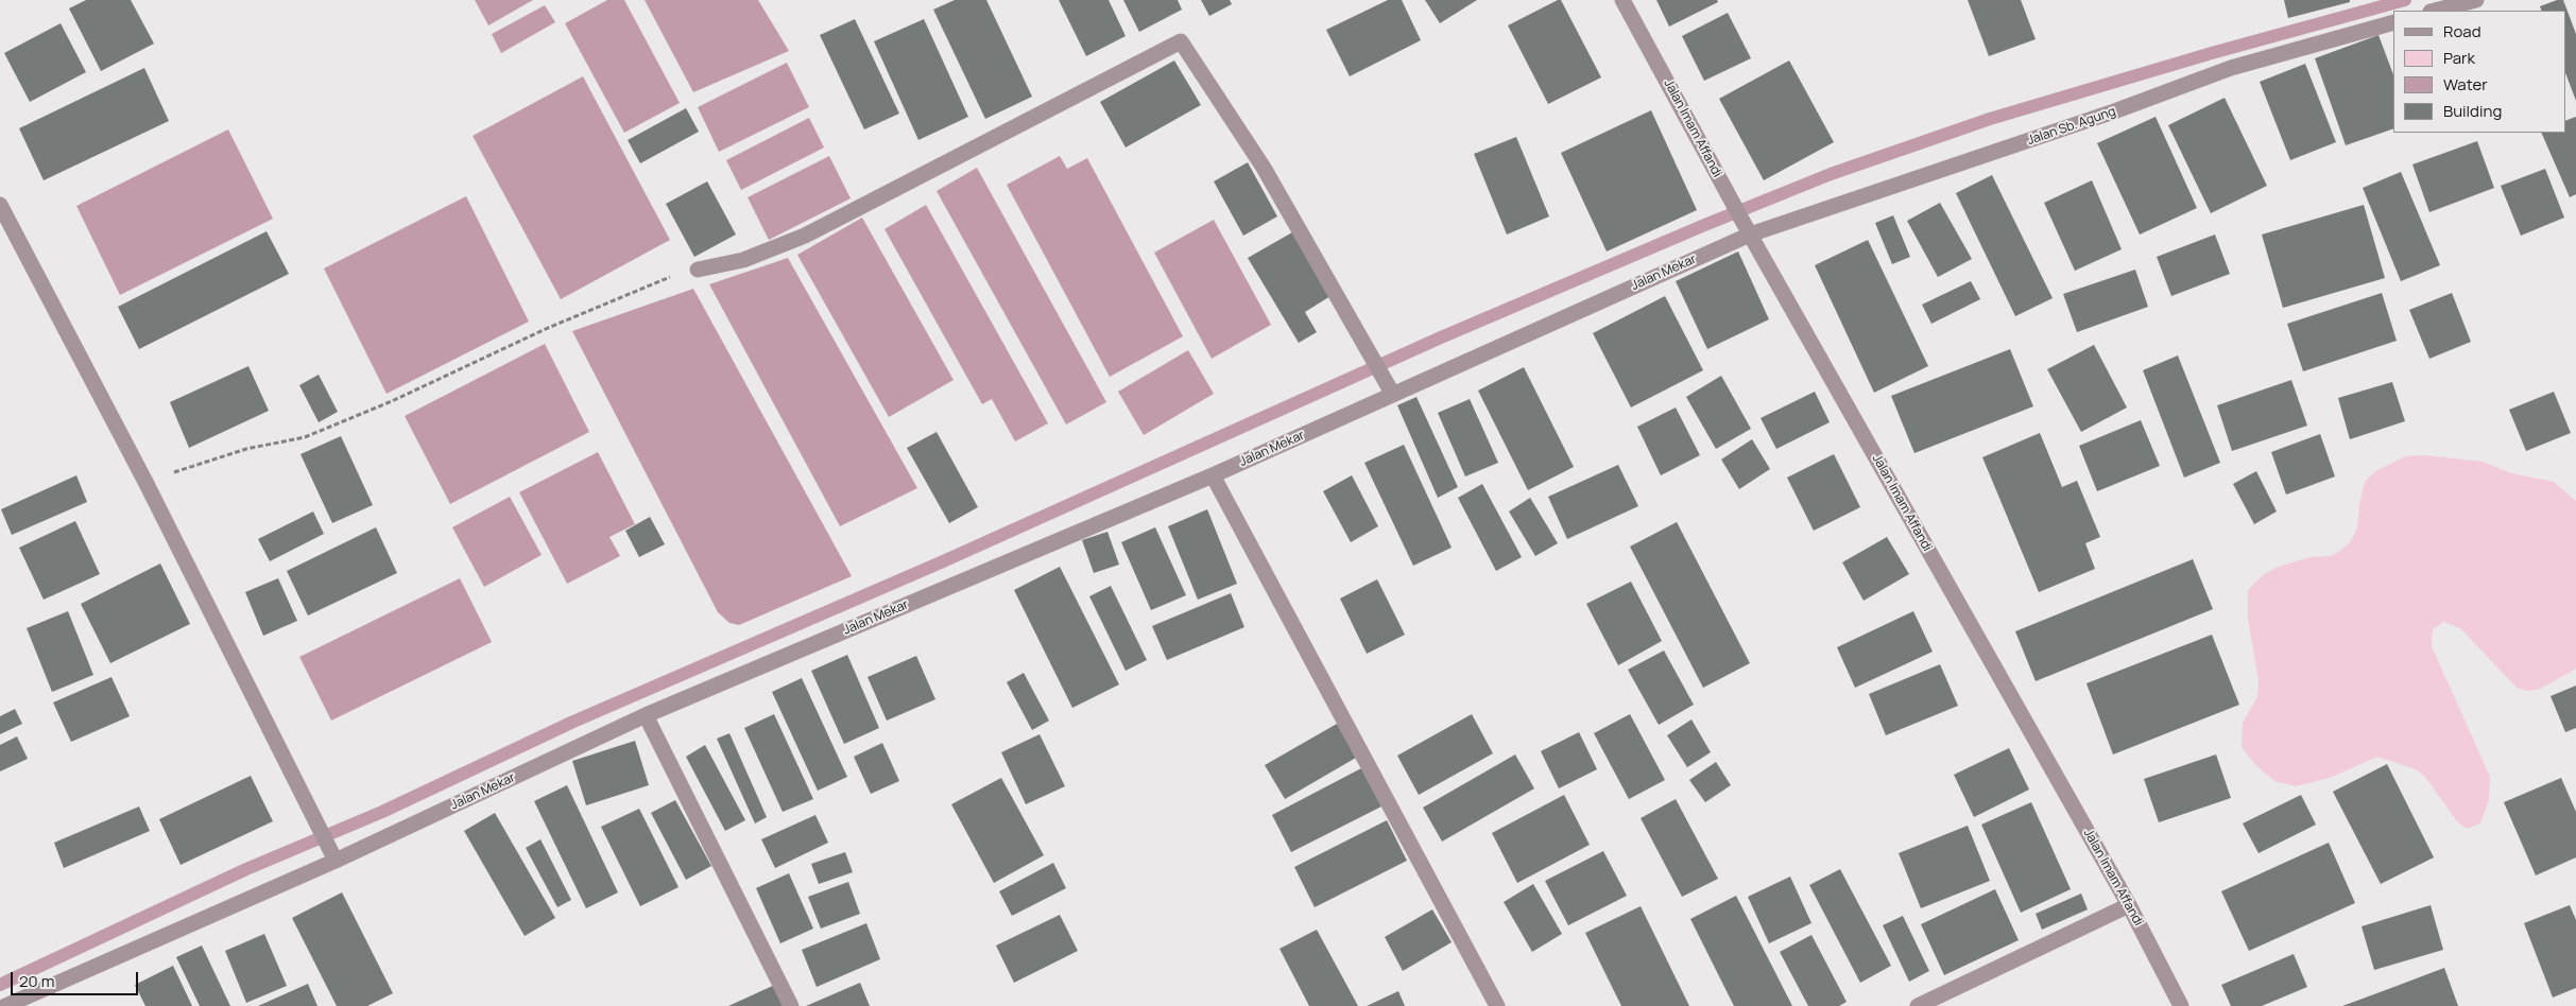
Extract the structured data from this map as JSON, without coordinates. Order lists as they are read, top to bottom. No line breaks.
{"streets":{"street":["Jalan Sb. Agung","Jalan Imam Affandi","Jalan Mekar"]},"crossings":[["Jalan Sb. Agung","Jalan Imam Affandi"],["Jalan Sb. Agung","Jalan Mekar"],["Jalan Imam Affandi","Jalan Mekar"]],"legend":["Road","Park","Water","Building"],"scale_bar":"20 m"}
